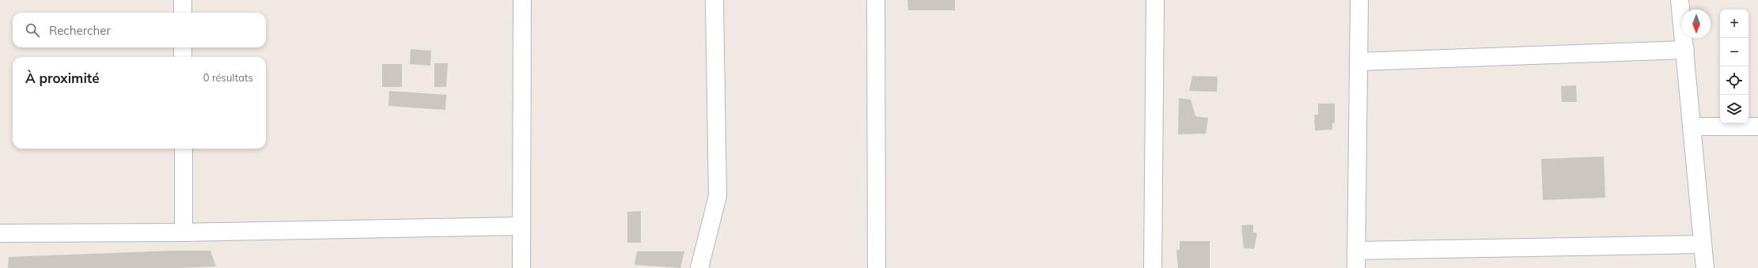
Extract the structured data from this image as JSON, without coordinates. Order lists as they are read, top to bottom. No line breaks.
{"north":"bottom","page":{"map_buttons":["+","−"],"search":"Rechercher","heading":["À proximité","0 résultats"]}}
